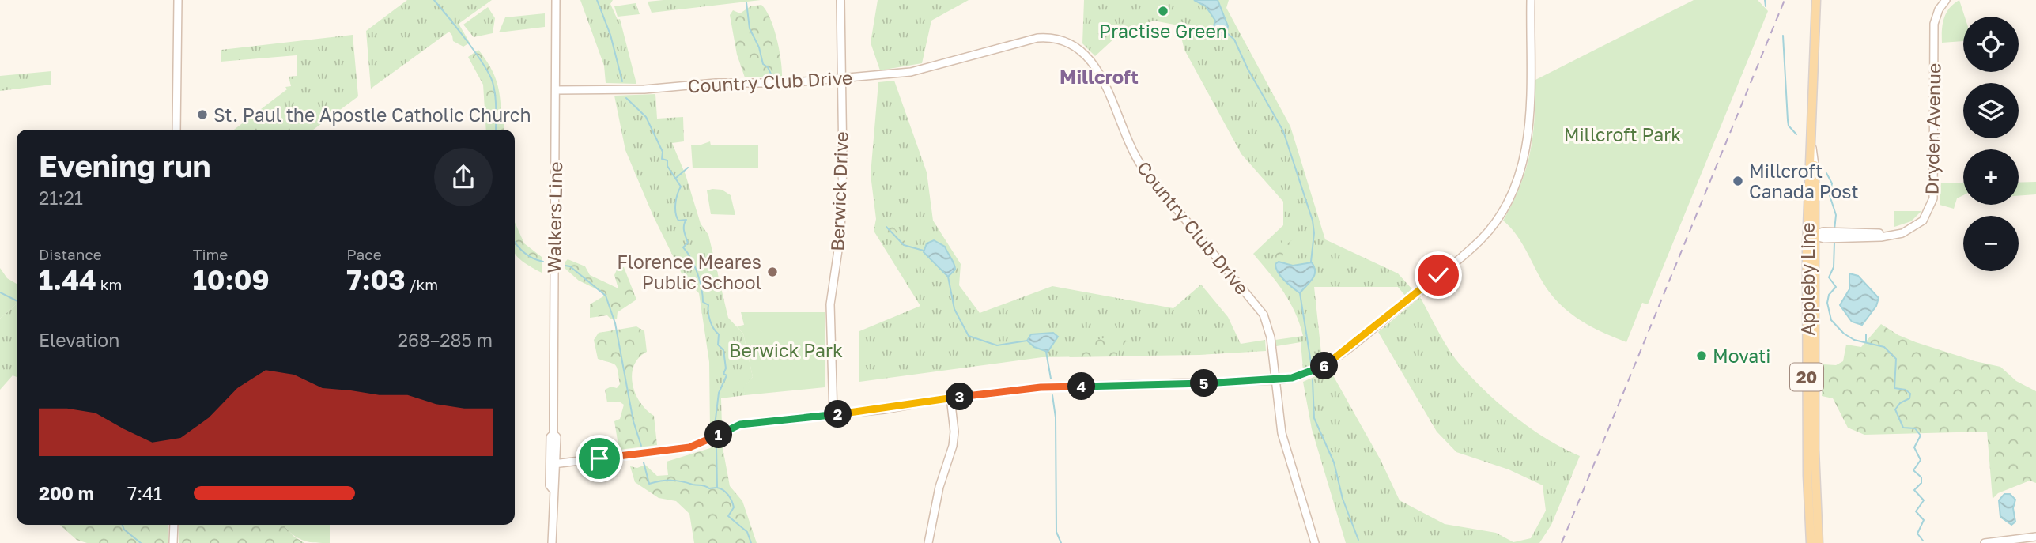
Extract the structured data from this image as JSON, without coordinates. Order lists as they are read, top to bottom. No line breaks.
{"streets":{"main road":["Appleby Line","20"],"street":["Country Club Drive","Dryden Avenue","Berwick Drive","Walkers Line"]},"crossings":[["Country Club Drive","Berwick Drive"],["Country Club Drive","Walkers Line"],["Dryden Avenue","Appleby Line"]],"districts":["Millcroft"],"parks":["Millcroft Park","Berwick Park"],"places":["Practise Green","St. Paul the Apostle Catholic Church","Millcroft Canada Post","Florence Meares Public School","Movati"],"page":{"map_buttons":["+","−"],"heading":["Evening run","21:21"],"stats":[["Distance","1.44 km"],["Time","10:09"],["Pace","7:03 /km"]],"chart":["Elevation","268–285 m"],"pins":["6","5","4","3","2","1"],"list":[{"name":"200 m","note":"7:41"}]}}
